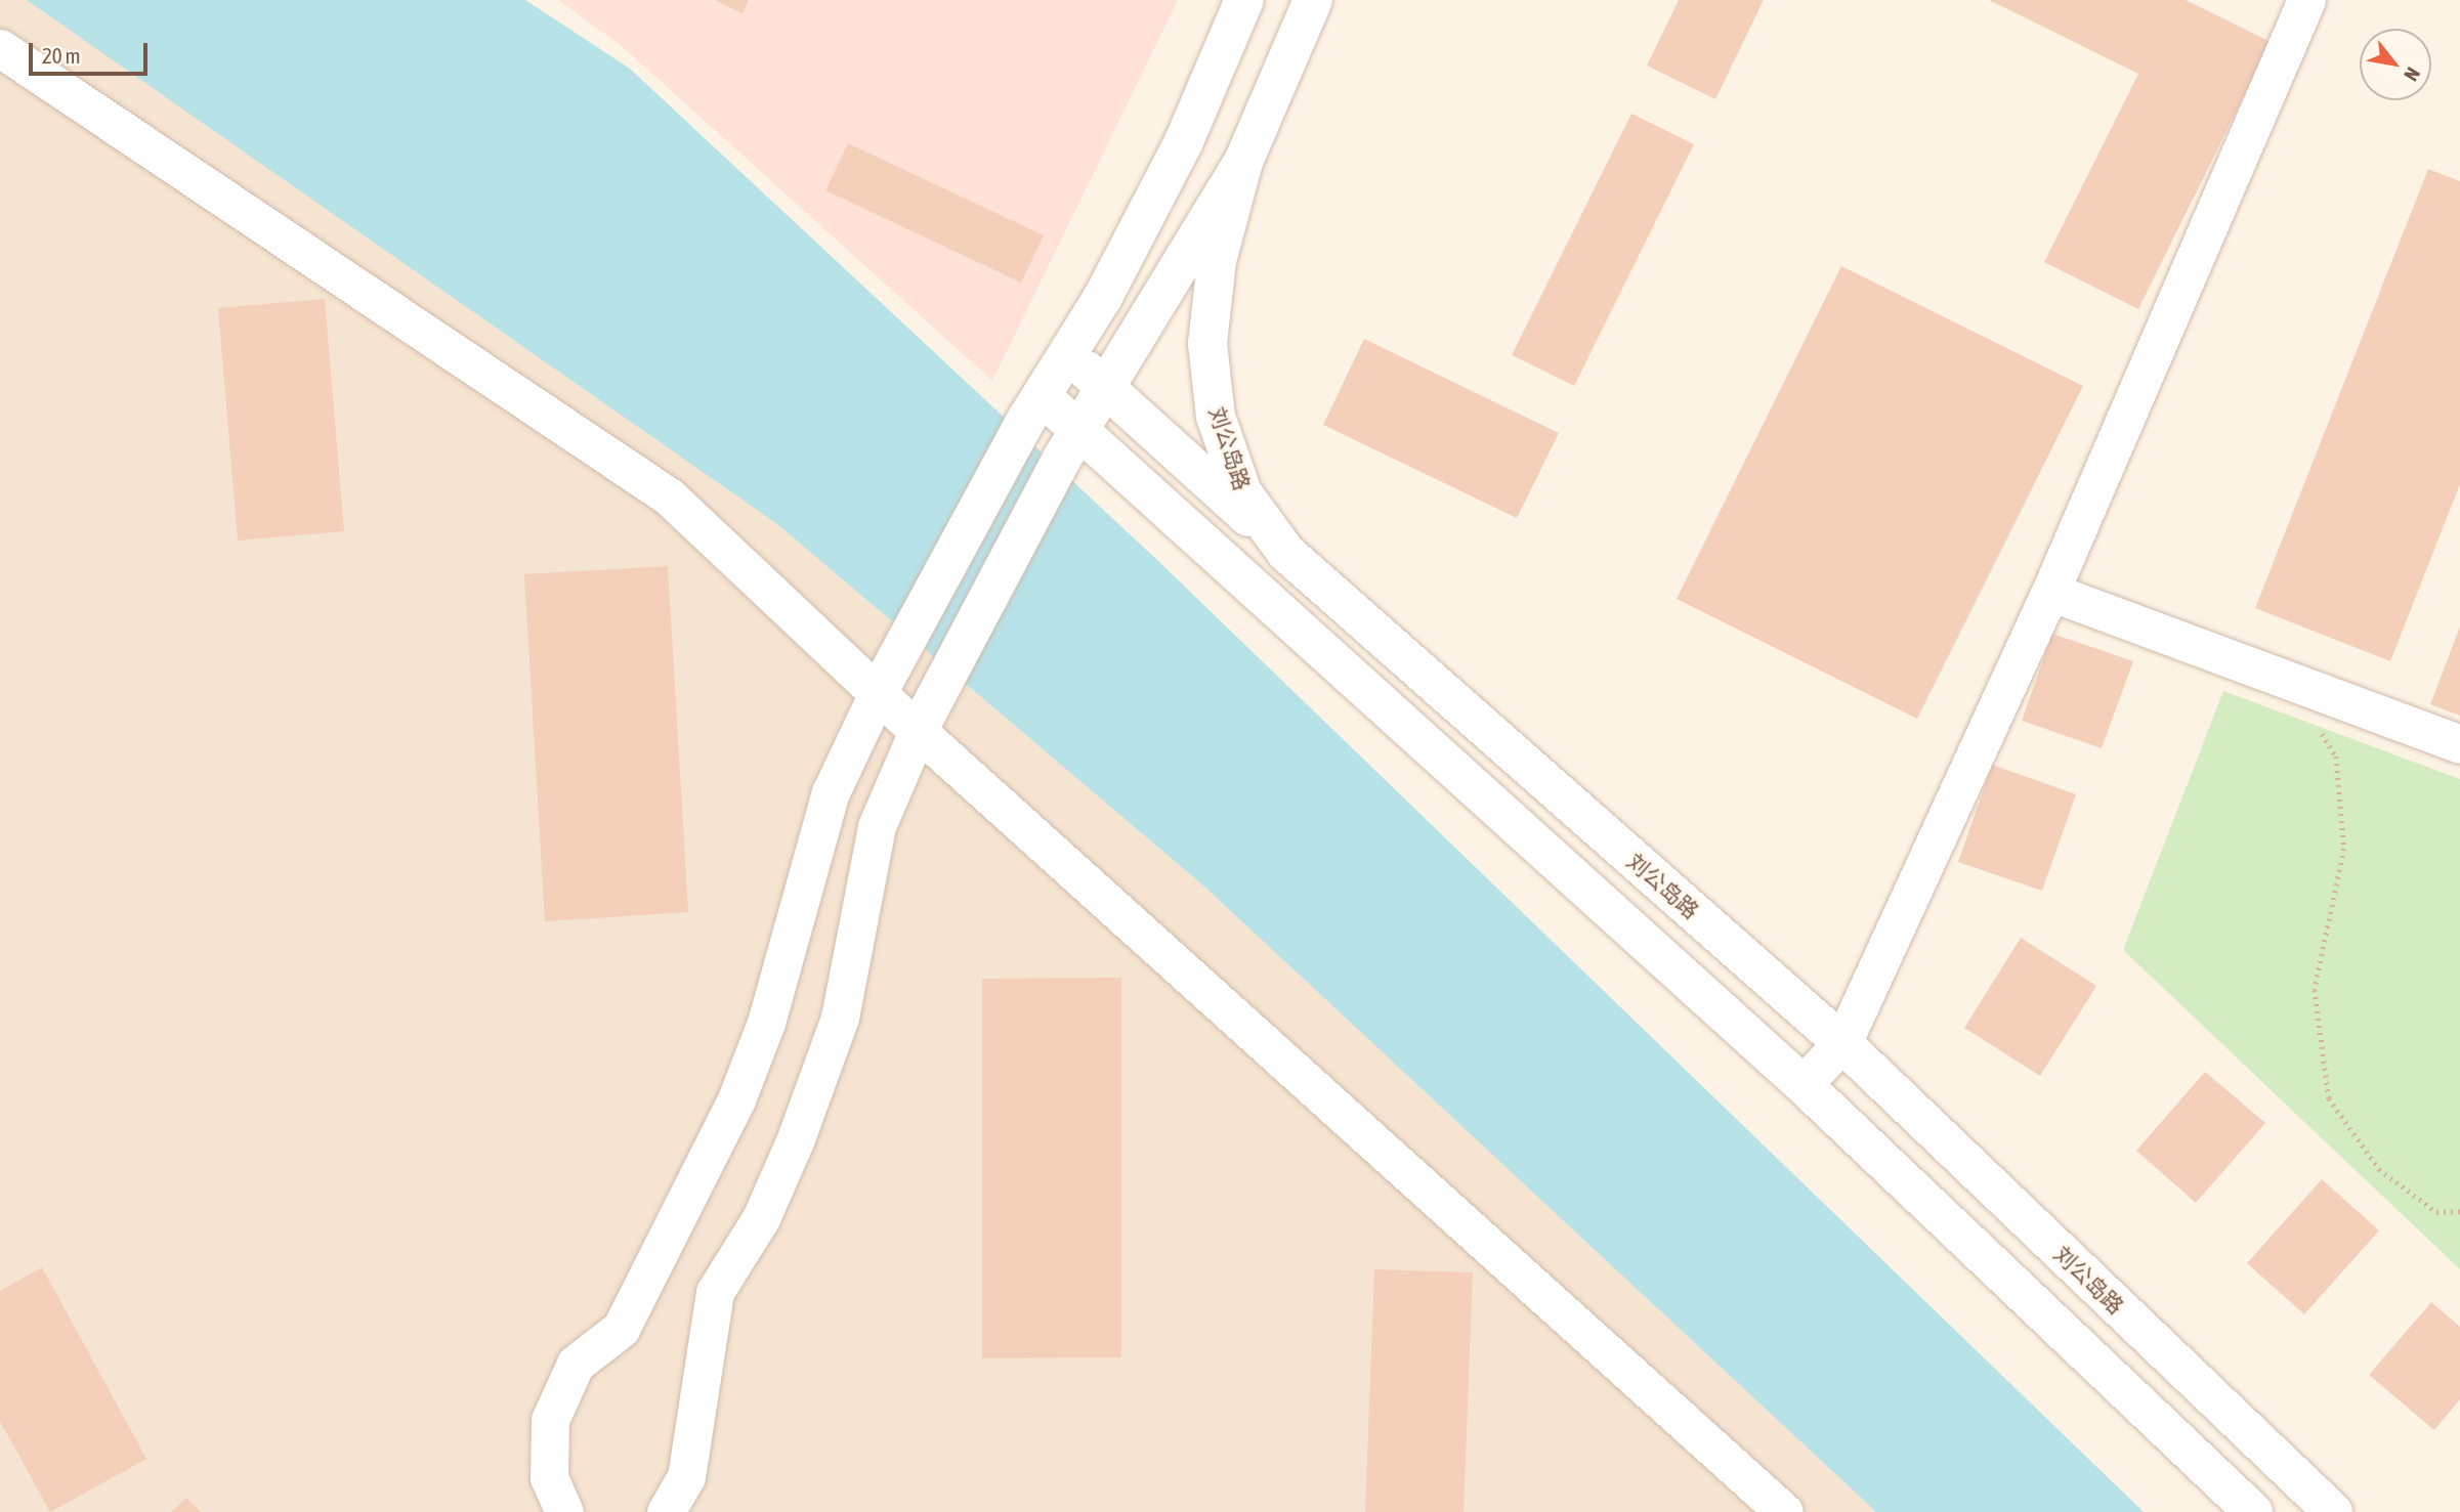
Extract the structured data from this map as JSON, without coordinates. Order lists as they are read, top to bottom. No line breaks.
{"streets":{"main road":["刘公岛路"]},"scale_bar":"20 m","north":"bottom right"}
